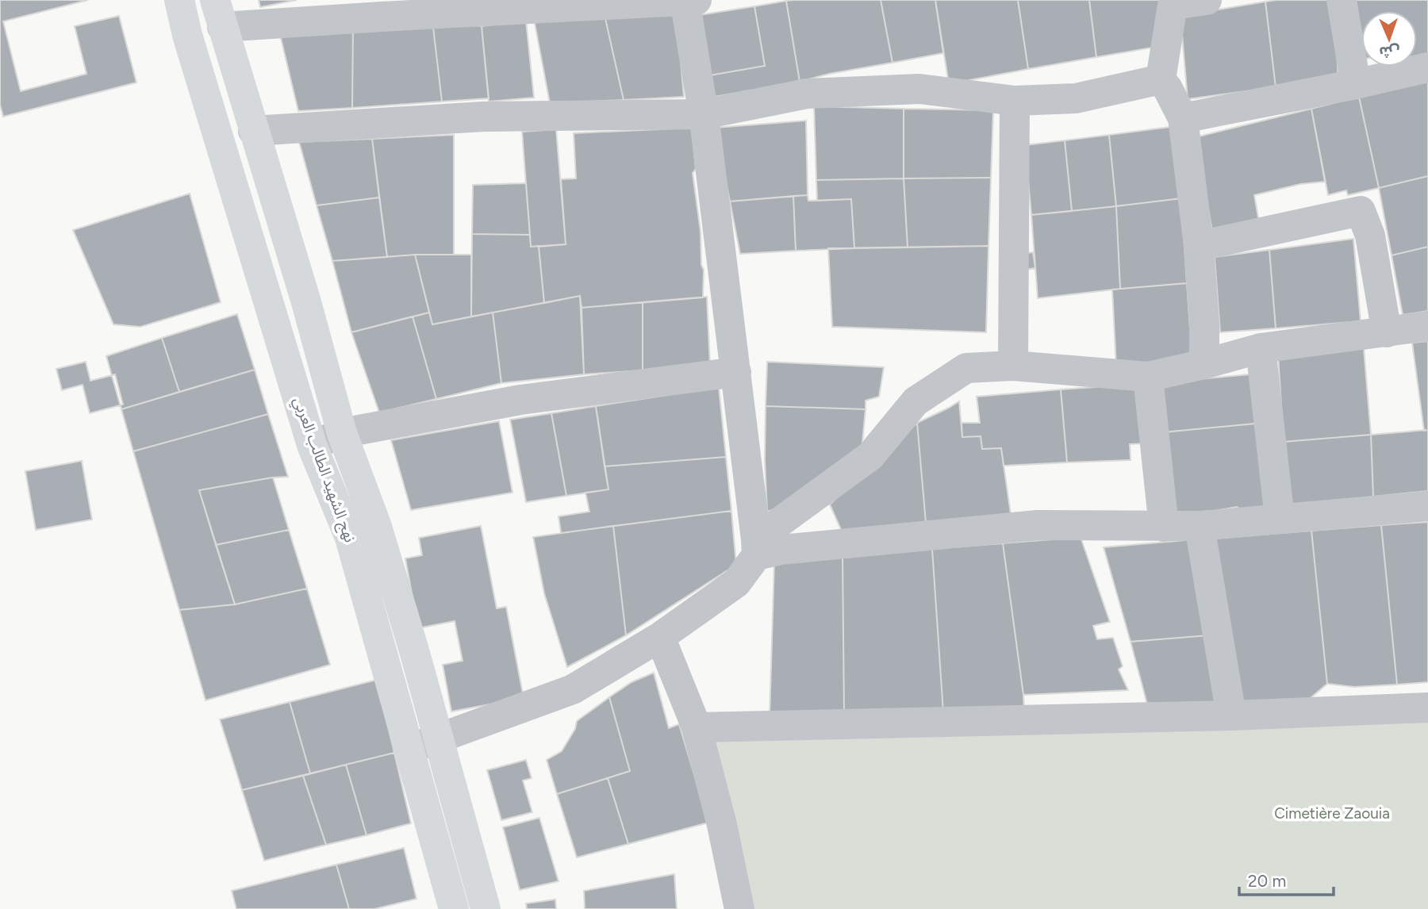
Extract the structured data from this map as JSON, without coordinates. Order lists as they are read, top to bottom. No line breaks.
{"streets":{"main road":["نهج الشهيد الطالب العربي"]},"parks":["Cimetière Zaouia"],"scale_bar":"20 m","north":"bottom"}
